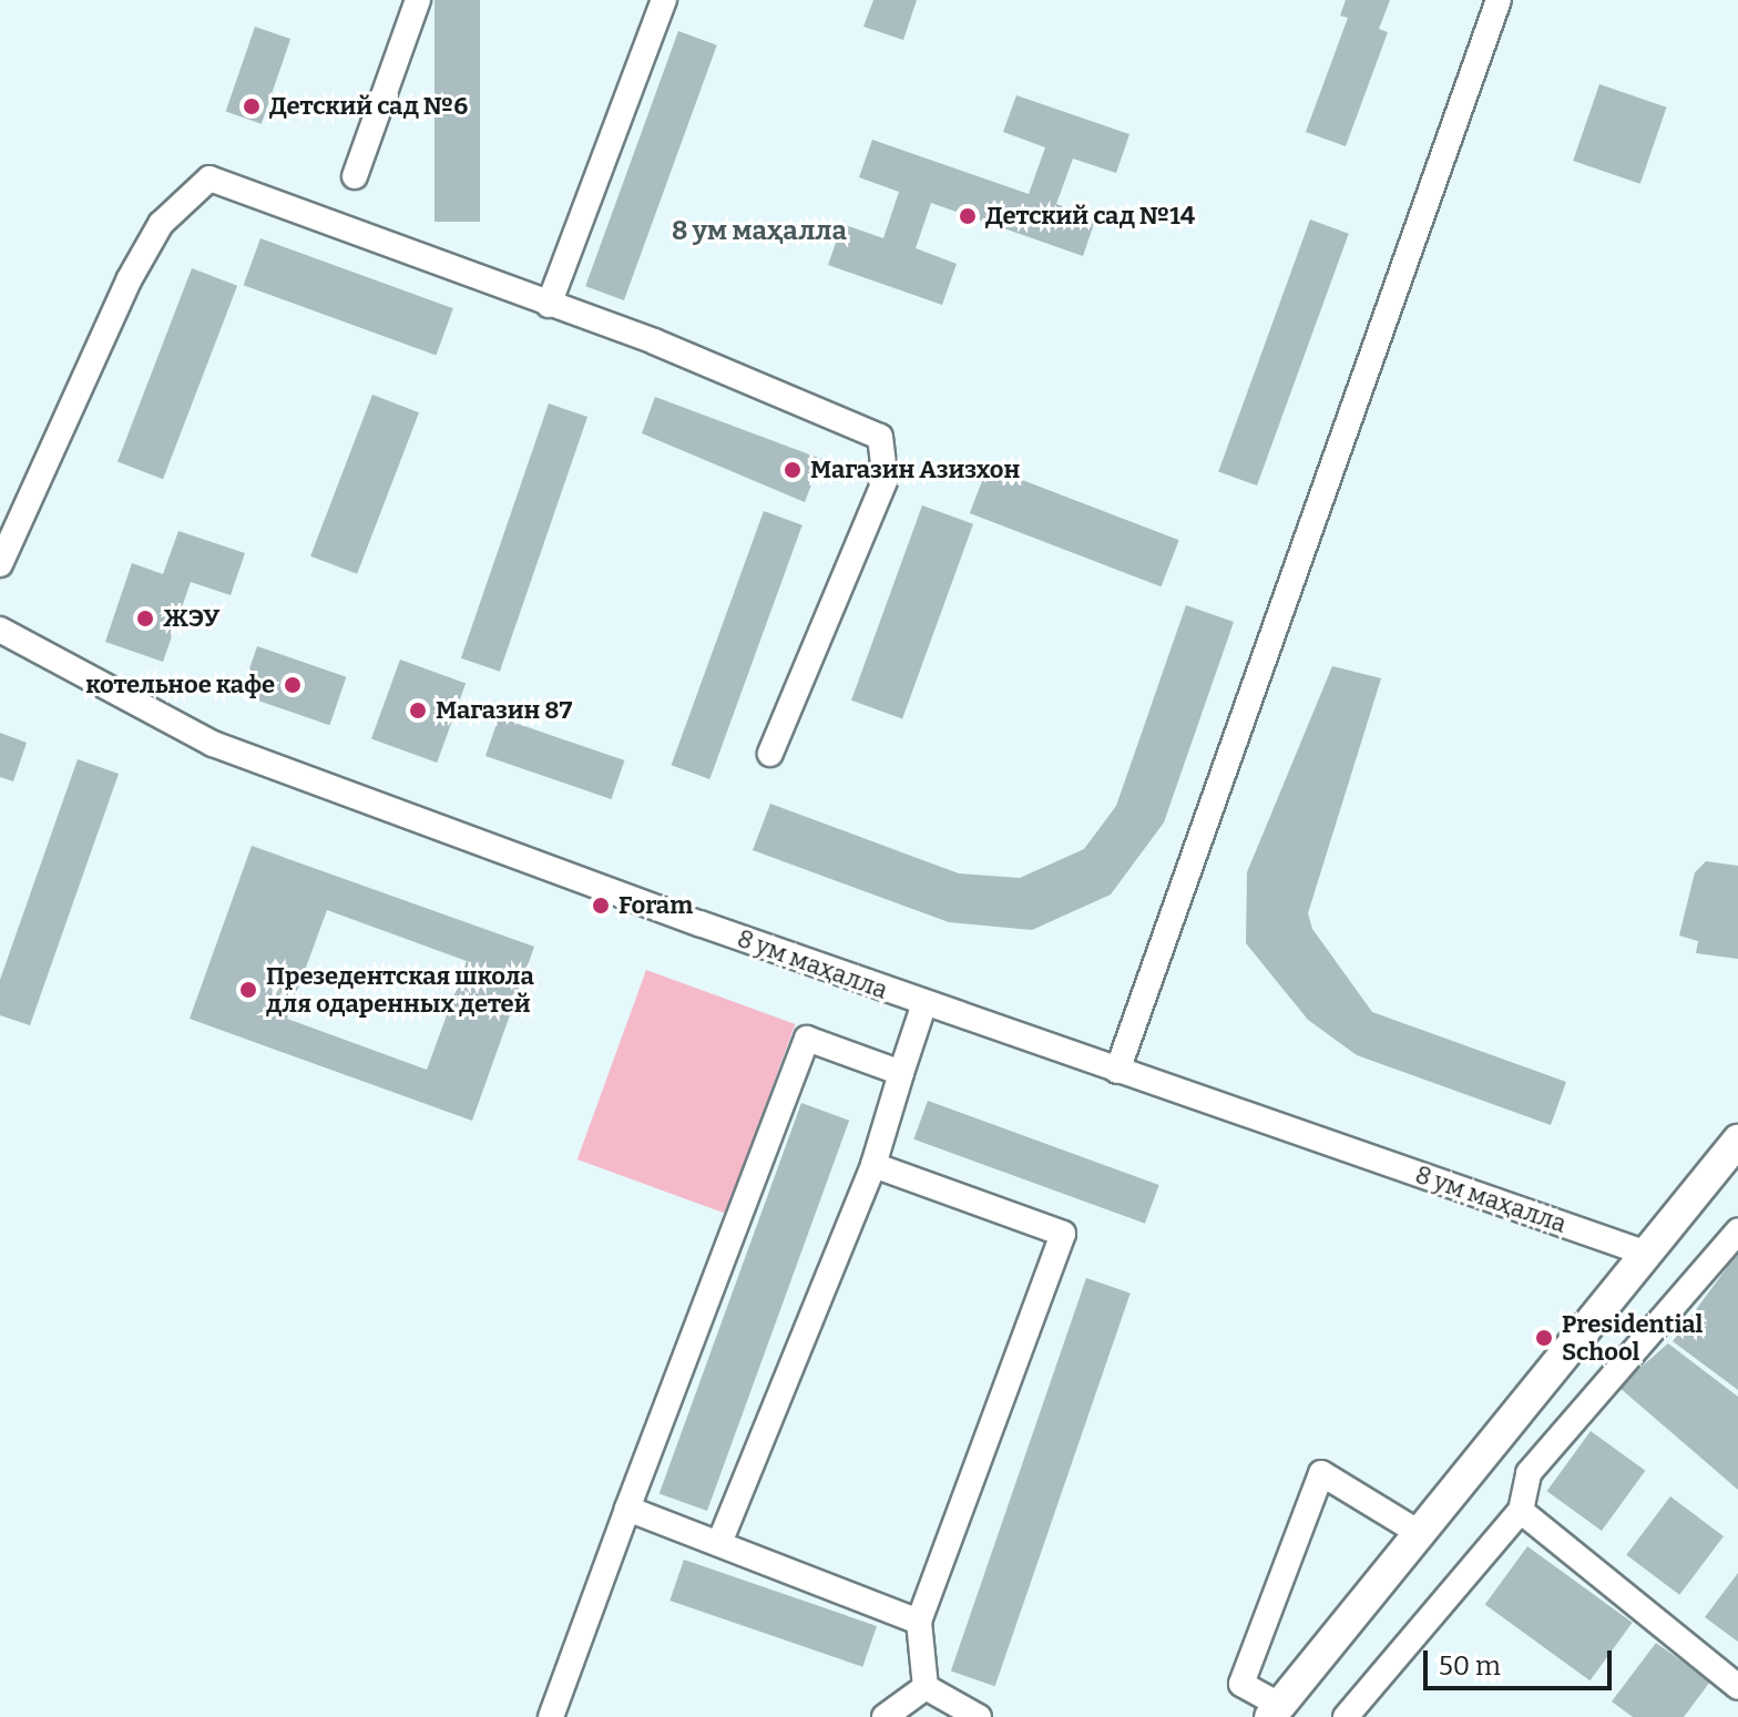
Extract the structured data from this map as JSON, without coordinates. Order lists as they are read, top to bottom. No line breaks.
{"streets":{"street":["8 ум маҳалла"]},"districts":["8 ум маҳалла"],"places":["Детский сад №6","Детский сад №14","Магазин Азизхон","ЖЭУ","котельное кафе","Магазин 87","Foram","Презедентская школа для одаренных детей","Presidential School"],"scale_bar":"50 m"}
